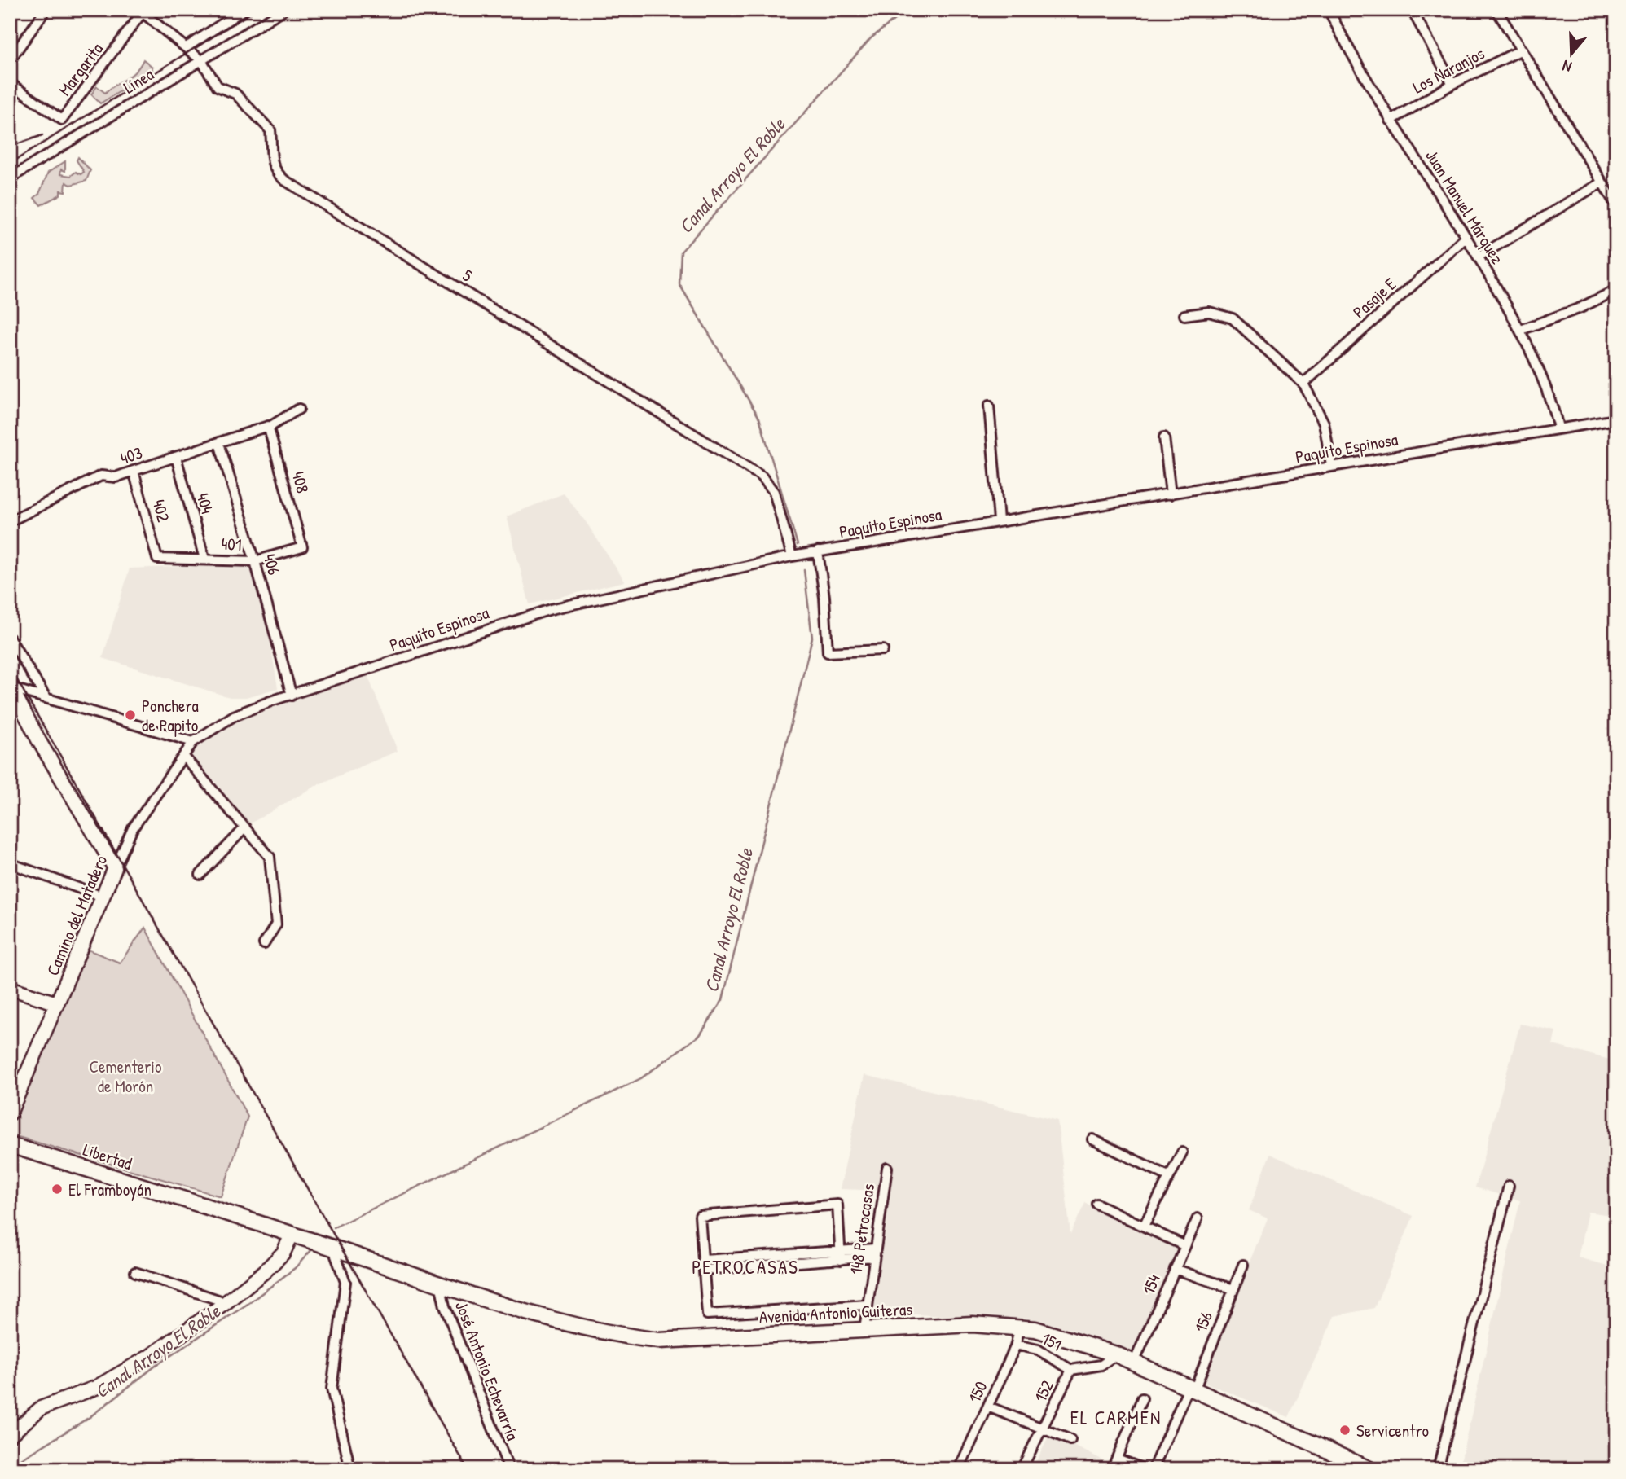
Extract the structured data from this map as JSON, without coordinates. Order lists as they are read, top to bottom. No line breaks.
{"streets":{"main road":["Camino del Matadero","Libertad","Avenida Antonio Guiteras"],"street":["Margarita","Los Naranjos","Línea","Juan Manuel Márquez","5","Pasaje E","Paquito Espinosa","403","408","404","402","401","406","148 Petrocasas","154","156","151","José Antonio Echevarría","152","150"]},"crossings":[["Margarita","5"],["Los Naranjos","Juan Manuel Márquez"],["Línea","5"],["Juan Manuel Márquez","Pasaje E"],["Juan Manuel Márquez","Paquito Espinosa"],["5","Paquito Espinosa"],["Paquito Espinosa","406"],["Paquito Espinosa","Camino del Matadero"],["403","408"],["403","404"],["403","402"],["403","406"],["408","401"],["404","401"],["402","401"],["401","406"],["Libertad","Avenida Antonio Guiteras"],["148 Petrocasas","Avenida Antonio Guiteras"],["154","Avenida Antonio Guiteras"],["Avenida Antonio Guiteras","156"],["Avenida Antonio Guiteras","José Antonio Echevarría"],["Avenida Antonio Guiteras","152"],["Avenida Antonio Guiteras","150"],["151","152"],["151","150"]],"districts":["PETROCASAS","EL CARMEN"],"water":["Canal Arroyo El Roble"],"parks":["Cementerio de Morón"],"places":["Ponchera de Papito","El Framboyán","Servicentro"],"north":"bottom"}
